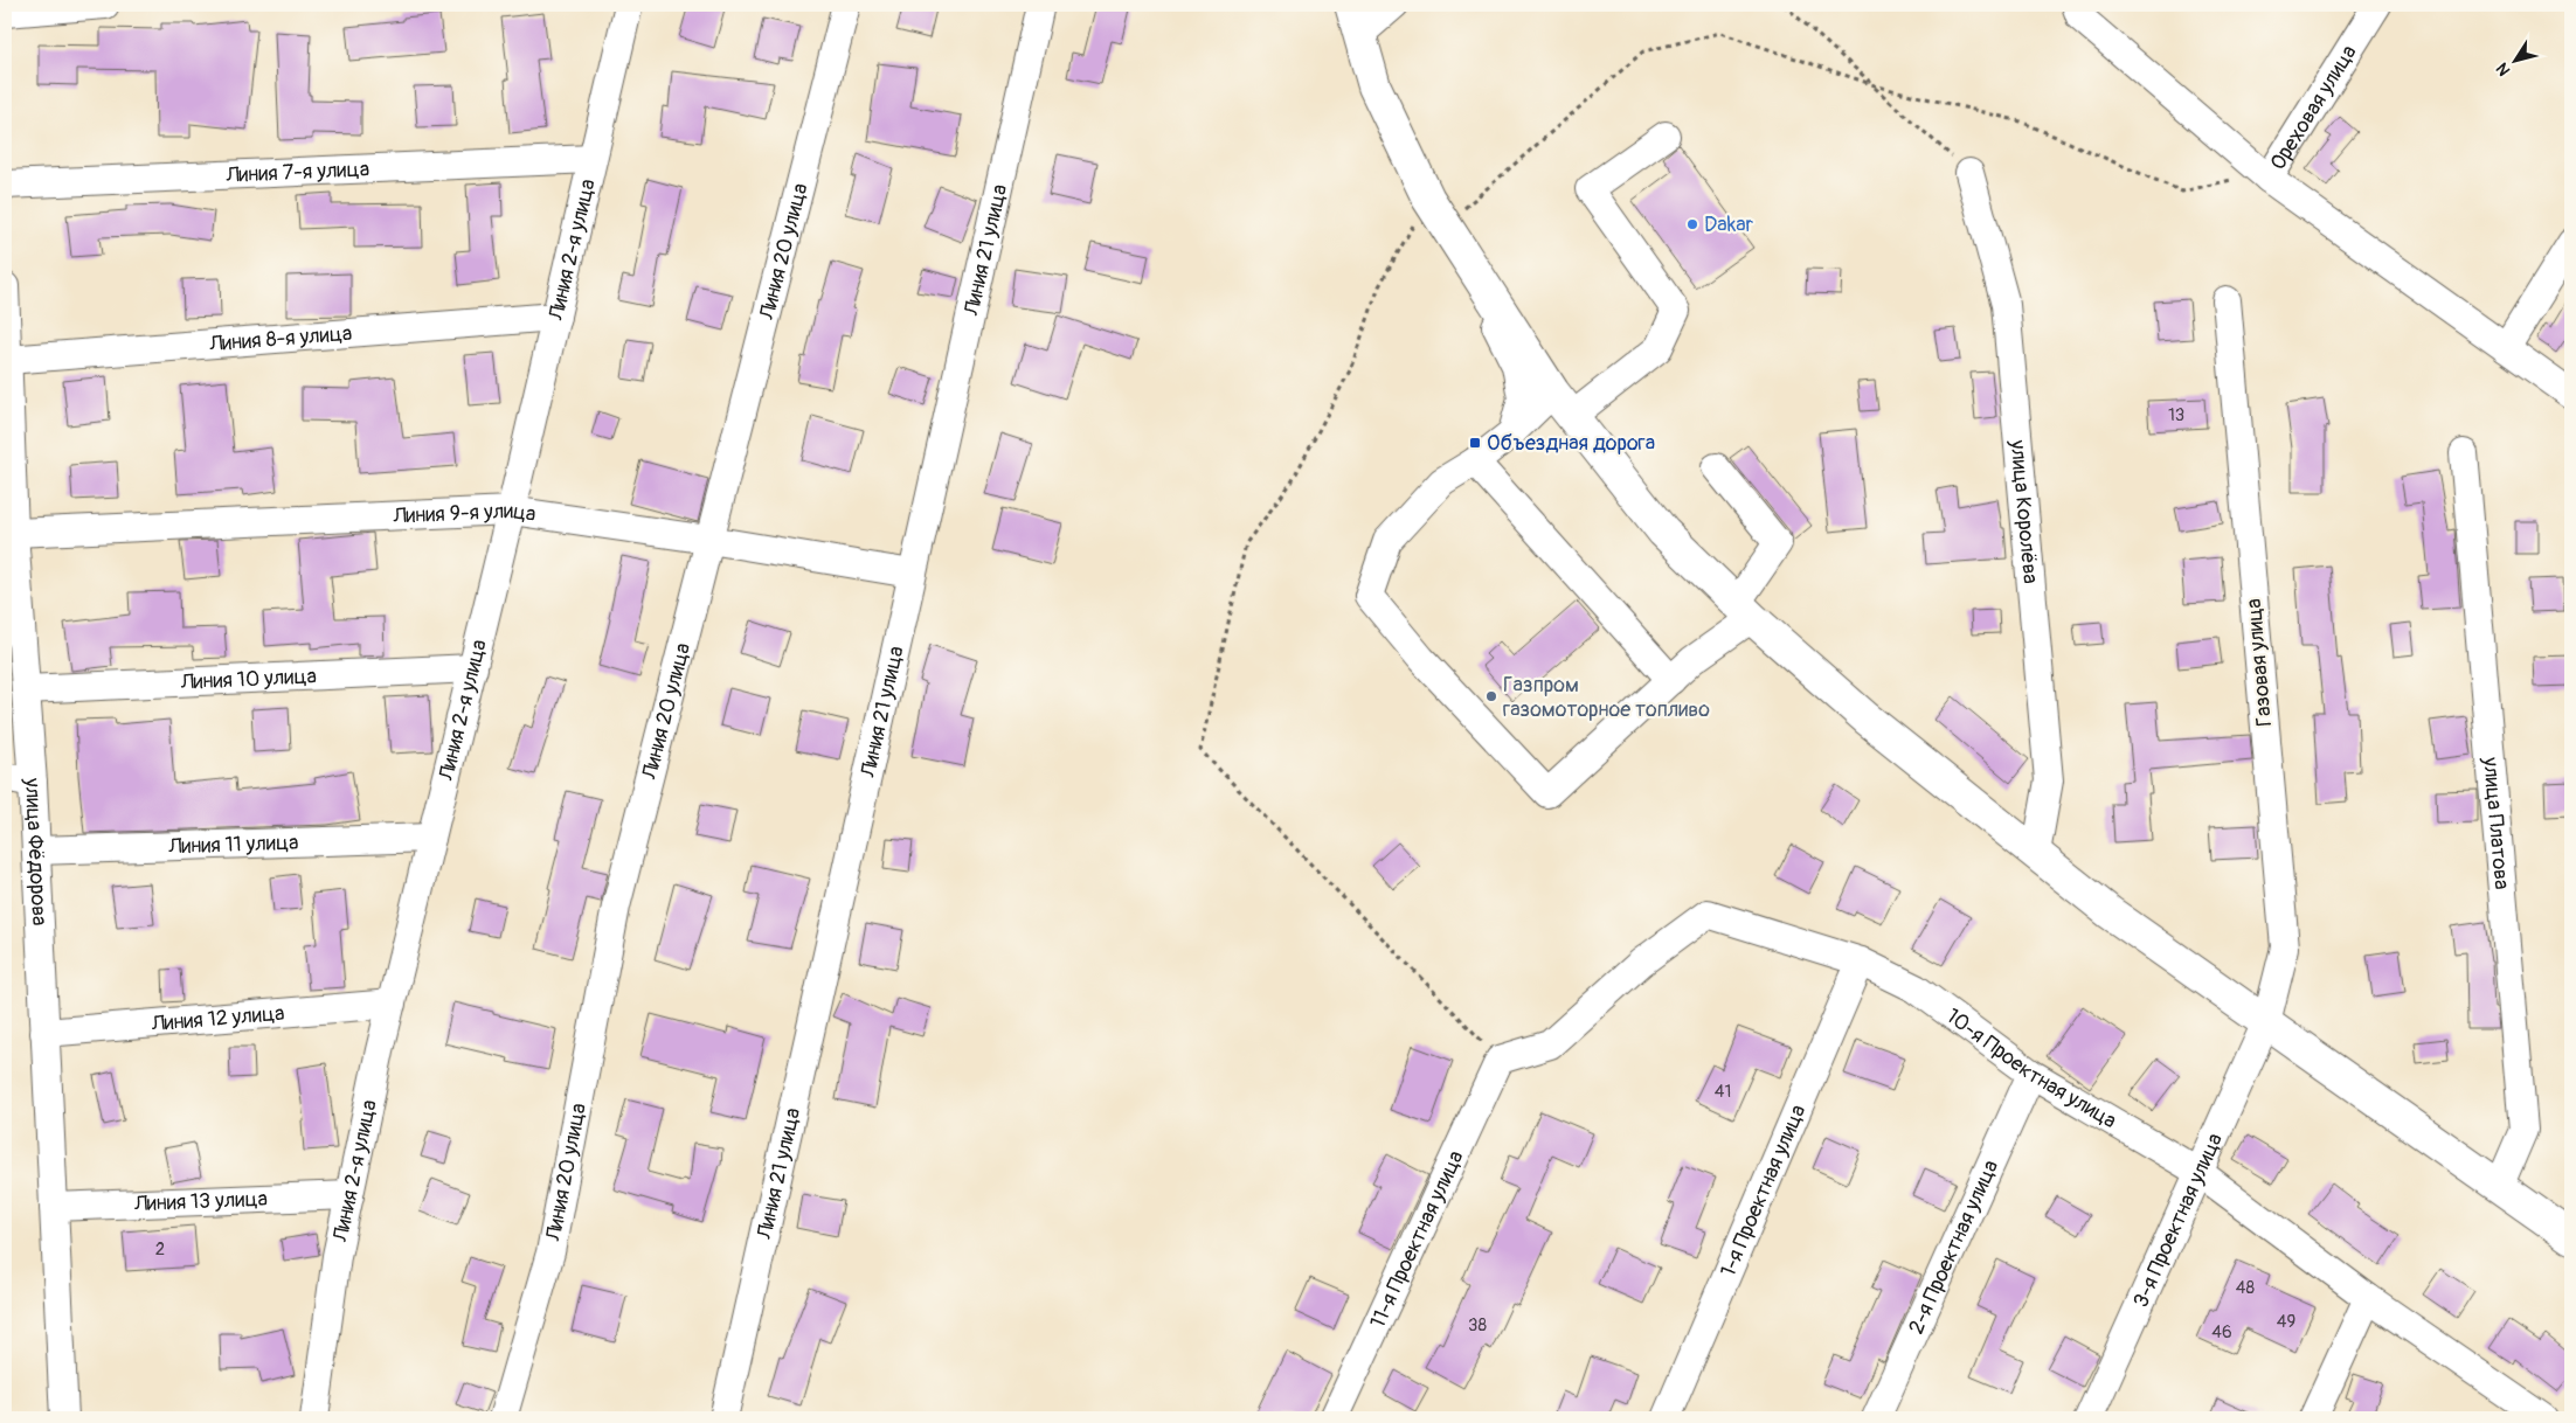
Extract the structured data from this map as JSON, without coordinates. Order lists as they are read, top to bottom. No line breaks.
{"streets":{"street":["Ореховая улица","Линия 7-я улица","Линия 2-я улица","Линия 21 улица","Линия 20 улица","Линия 8-я улица","улица Королёва","Линия 9-я улица","Газовая улица","Линия 10 улица","улица Платова","Линия 11 улица","улица Фёдорова","Линия 12 улица","10-я Проектная улица","1-я Проектная улица","Линия 13 улица","3-я Проектная улица","11-я Проектная улица","2-я Проектная улица"]},"crossings":[["Линия 7-я улица","Линия 2-я улица"],["Линия 2-я улица","Линия 8-я улица"],["Линия 2-я улица","Линия 9-я улица"],["Линия 2-я улица","Линия 10 улица"],["Линия 2-я улица","Линия 11 улица"],["Линия 2-я улица","Линия 12 улица"],["Линия 2-я улица","Линия 13 улица"],["Линия 21 улица","Линия 9-я улица"],["Линия 20 улица","Линия 9-я улица"],["Линия 8-я улица","улица Фёдорова"],["Линия 9-я улица","улица Фёдорова"],["Газовая улица","3-я Проектная улица"],["Линия 10 улица","улица Фёдорова"],["Линия 11 улица","улица Фёдорова"],["улица Фёдорова","Линия 12 улица"],["улица Фёдорова","Линия 13 улица"],["10-я Проектная улица","1-я Проектная улица"],["10-я Проектная улица","3-я Проектная улица"],["10-я Проектная улица","11-я Проектная улица"],["10-я Проектная улица","2-я Проектная улица"]],"places":{"other":["Dakar","Газпром газомоторное топливо"],"transit":["Объездная дорога"]},"house_numbers":["13","41","2","48","49","38","46"],"north":"bottom left"}
